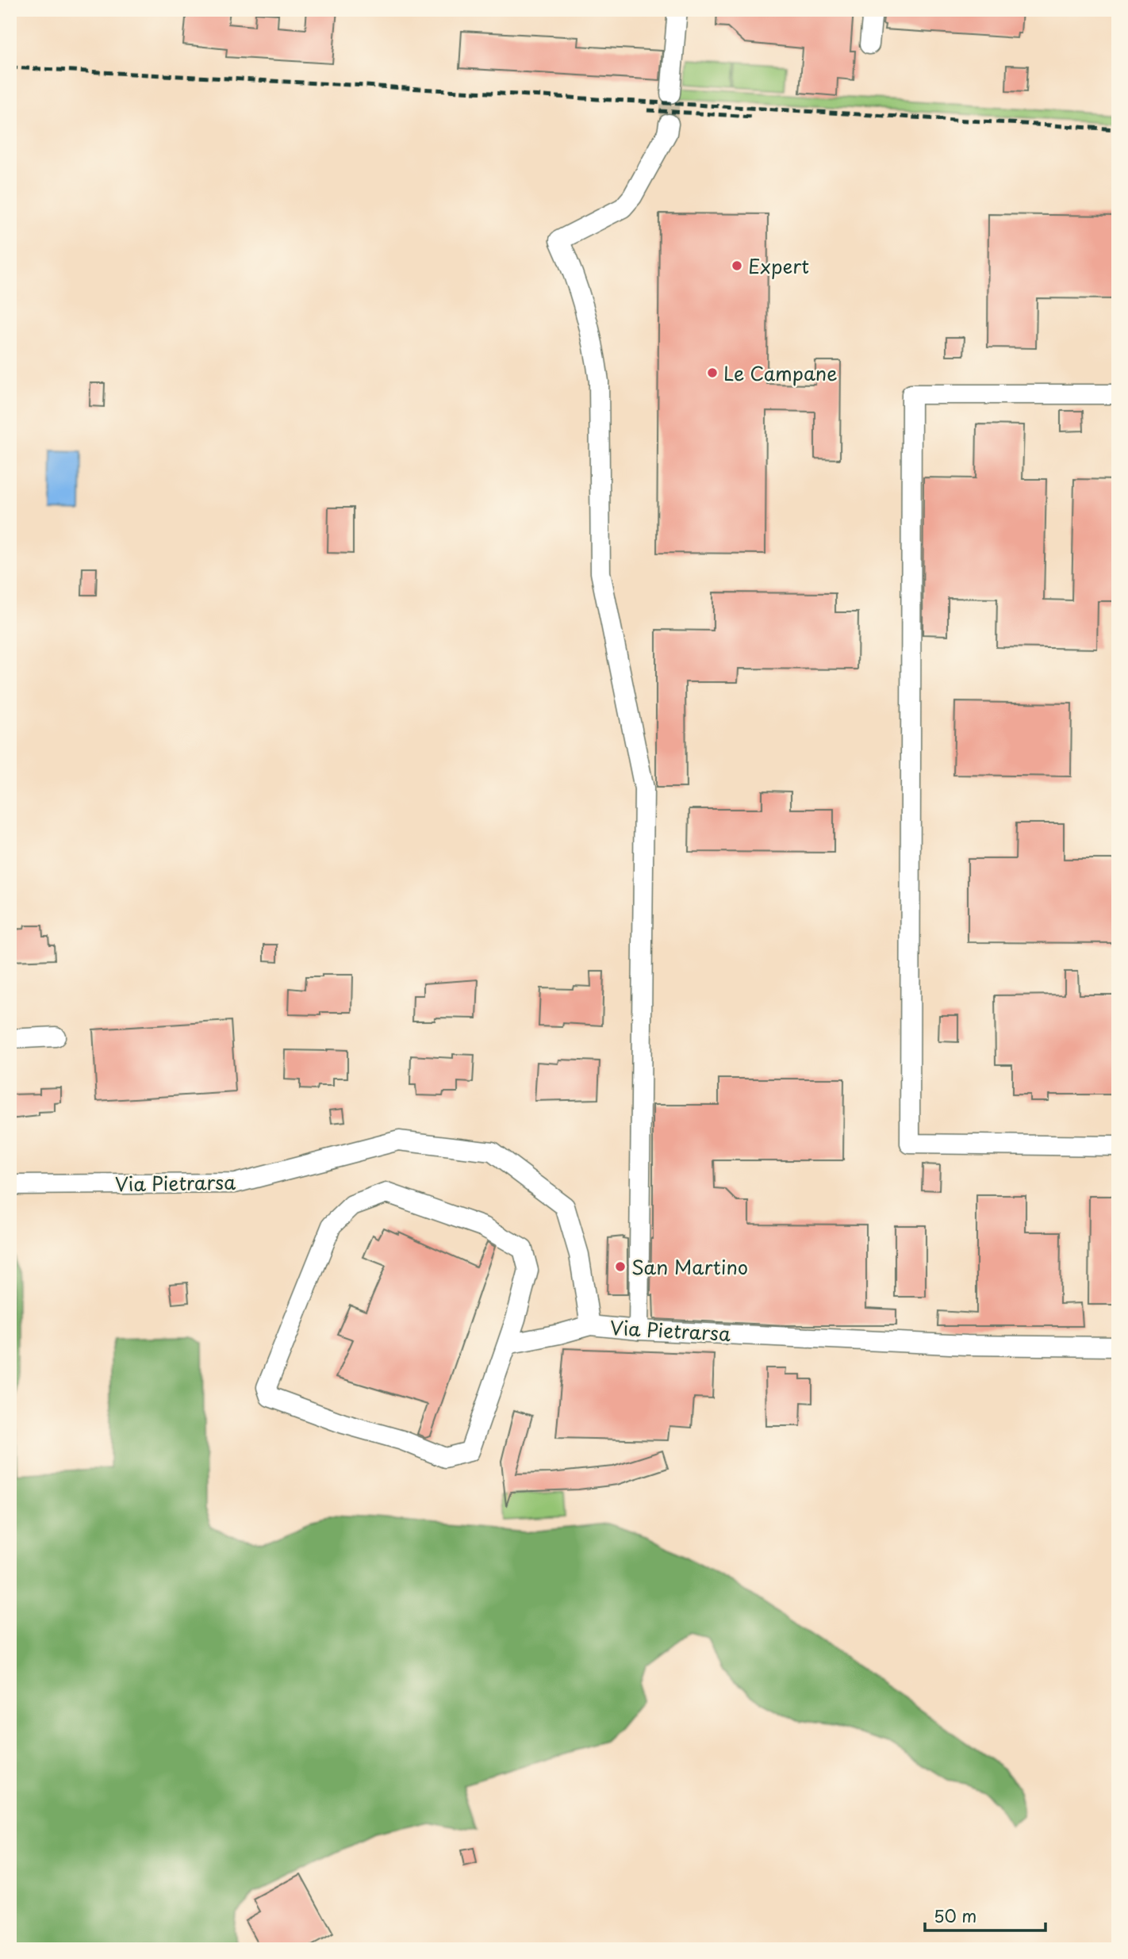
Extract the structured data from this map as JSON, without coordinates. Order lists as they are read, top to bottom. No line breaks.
{"streets":{"street":["Via Pietrarsa"]},"places":["Expert","Le Campane","San Martino"],"scale_bar":"50 m"}
